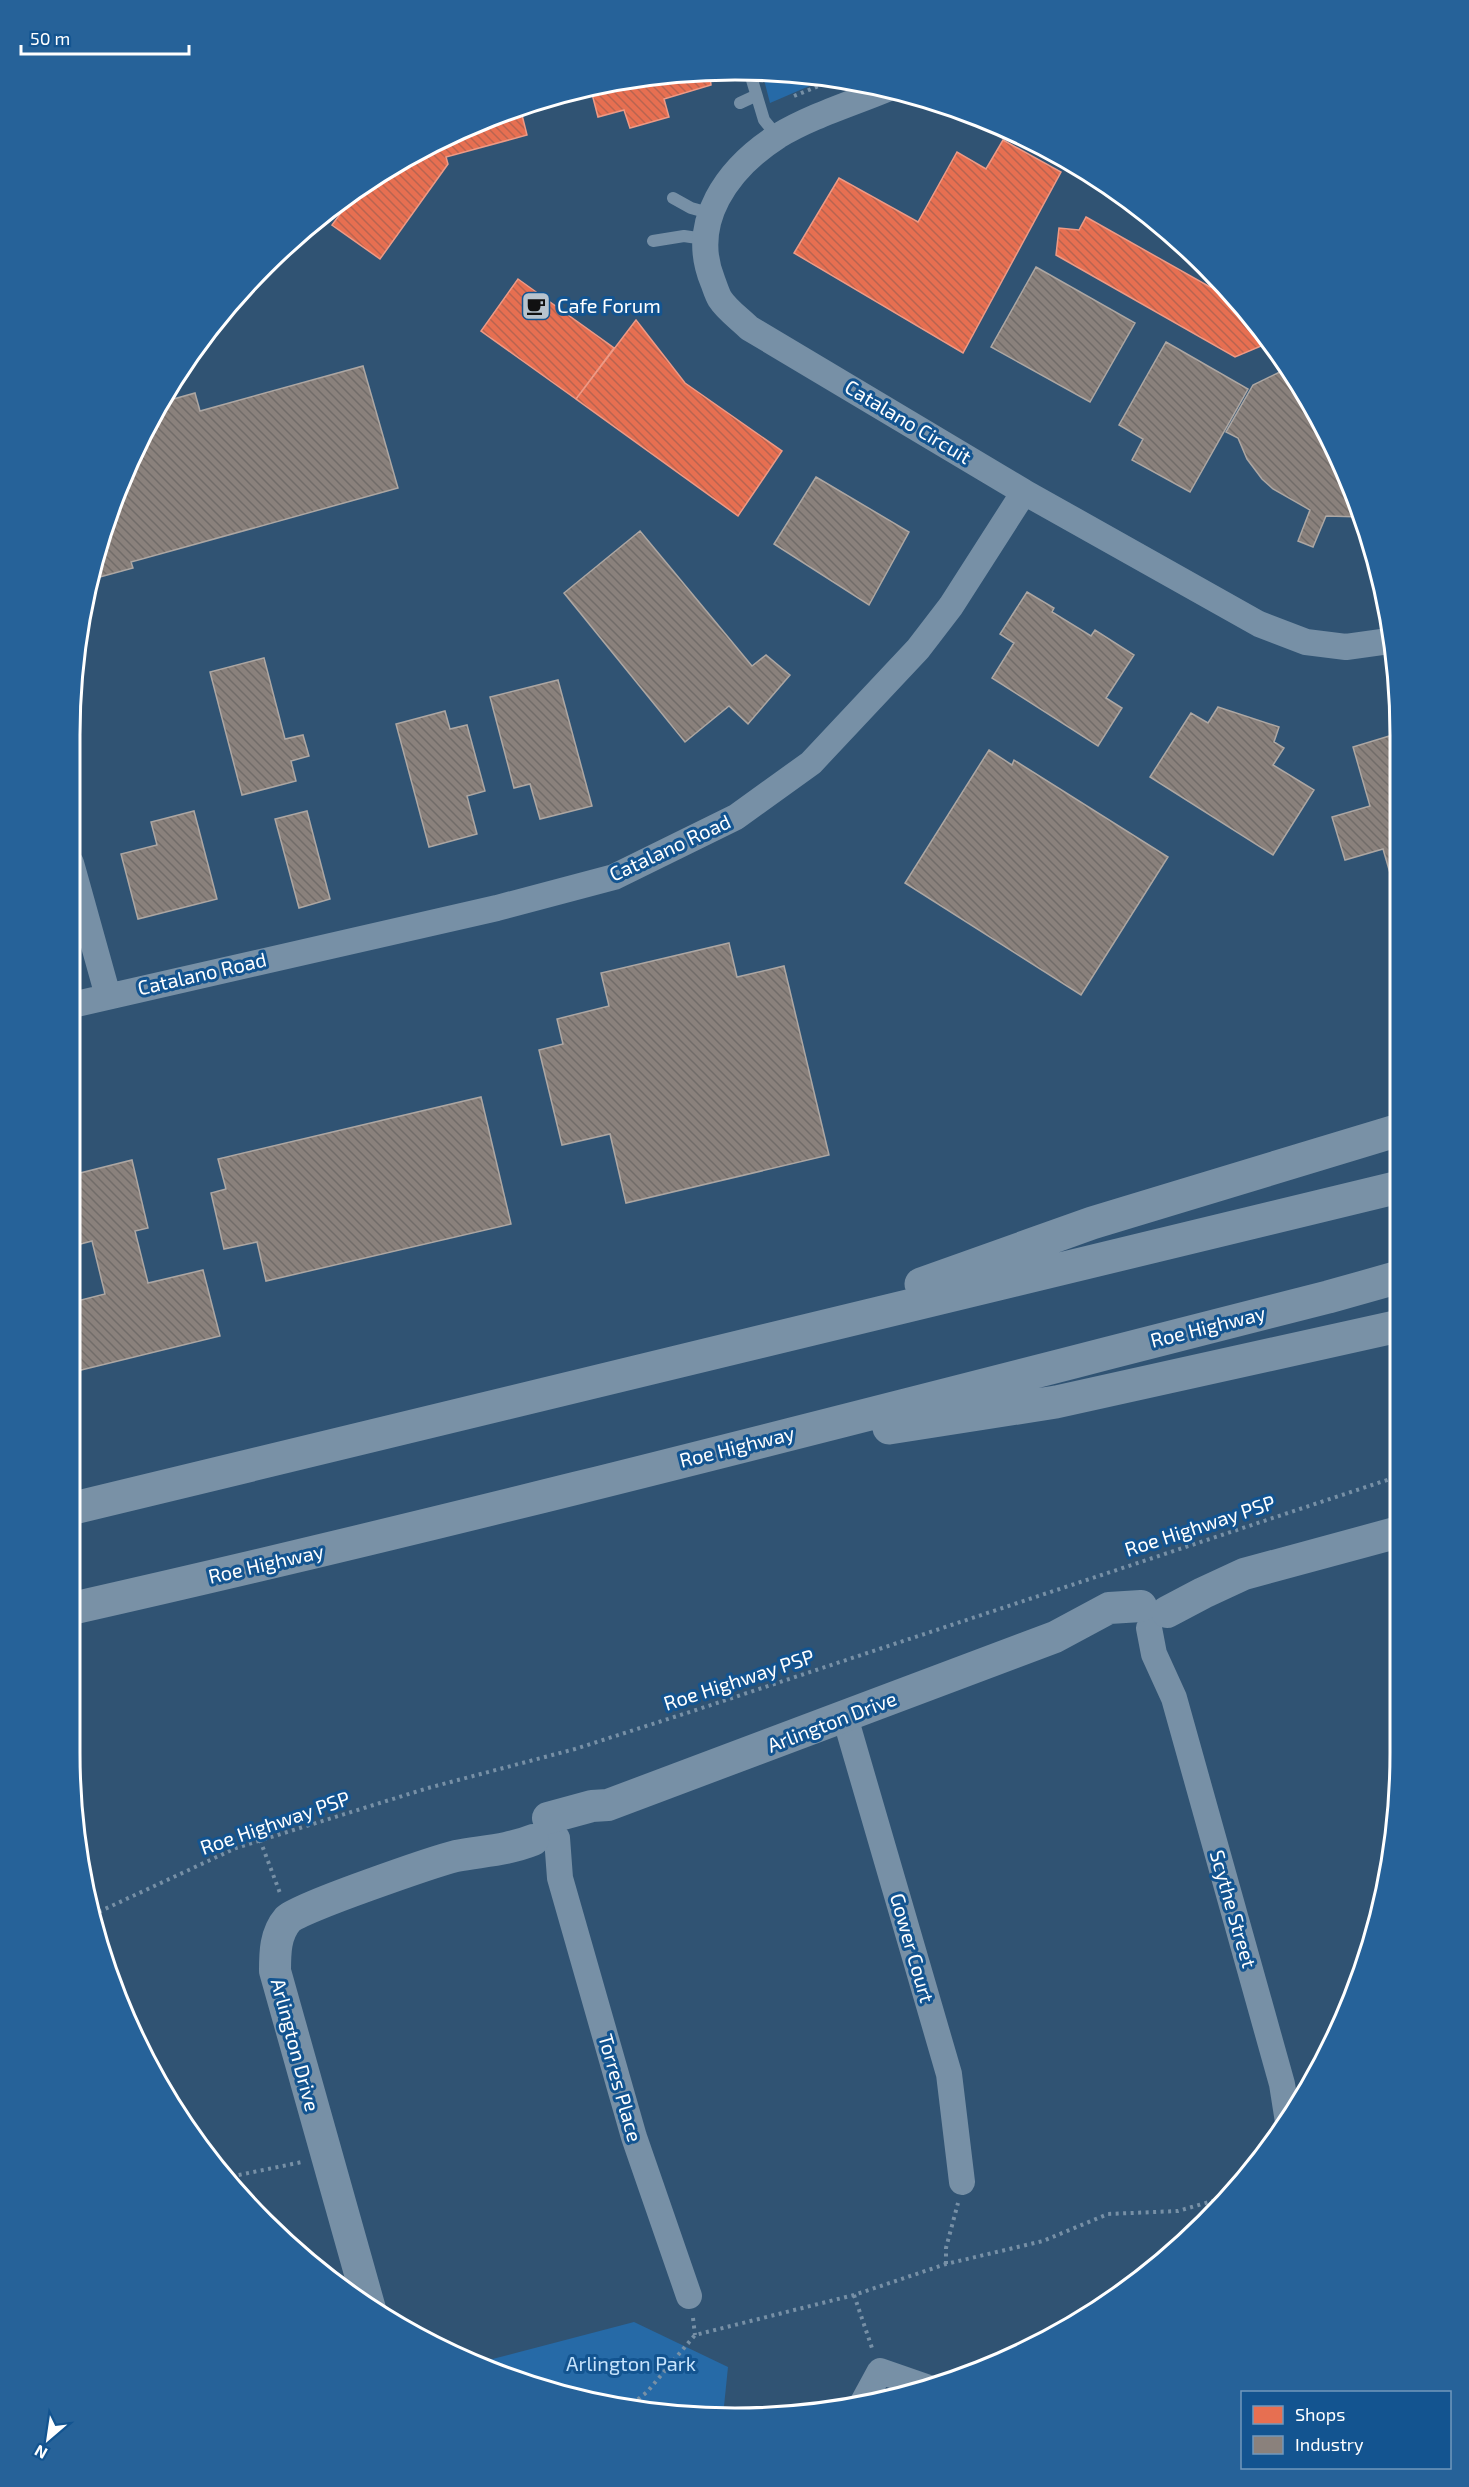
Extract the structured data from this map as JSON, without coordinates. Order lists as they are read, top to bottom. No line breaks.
{"streets":{"highway":["Roe Highway"],"street":["Catalano Circuit","Catalano Road","Arlington Drive","Scythe Street","Gower Court","Torres Place"],"path":["Roe Highway PSP"]},"crossings":[["Catalano Circuit","Catalano Road"],["Arlington Drive","Scythe Street"],["Arlington Drive","Gower Court"],["Arlington Drive","Torres Place"]],"parks":["Arlington Park"],"places":{"cafe":["Cafe Forum"]},"legend":["Shops","Industry"],"scale_bar":"50 m","north":"bottom left"}
